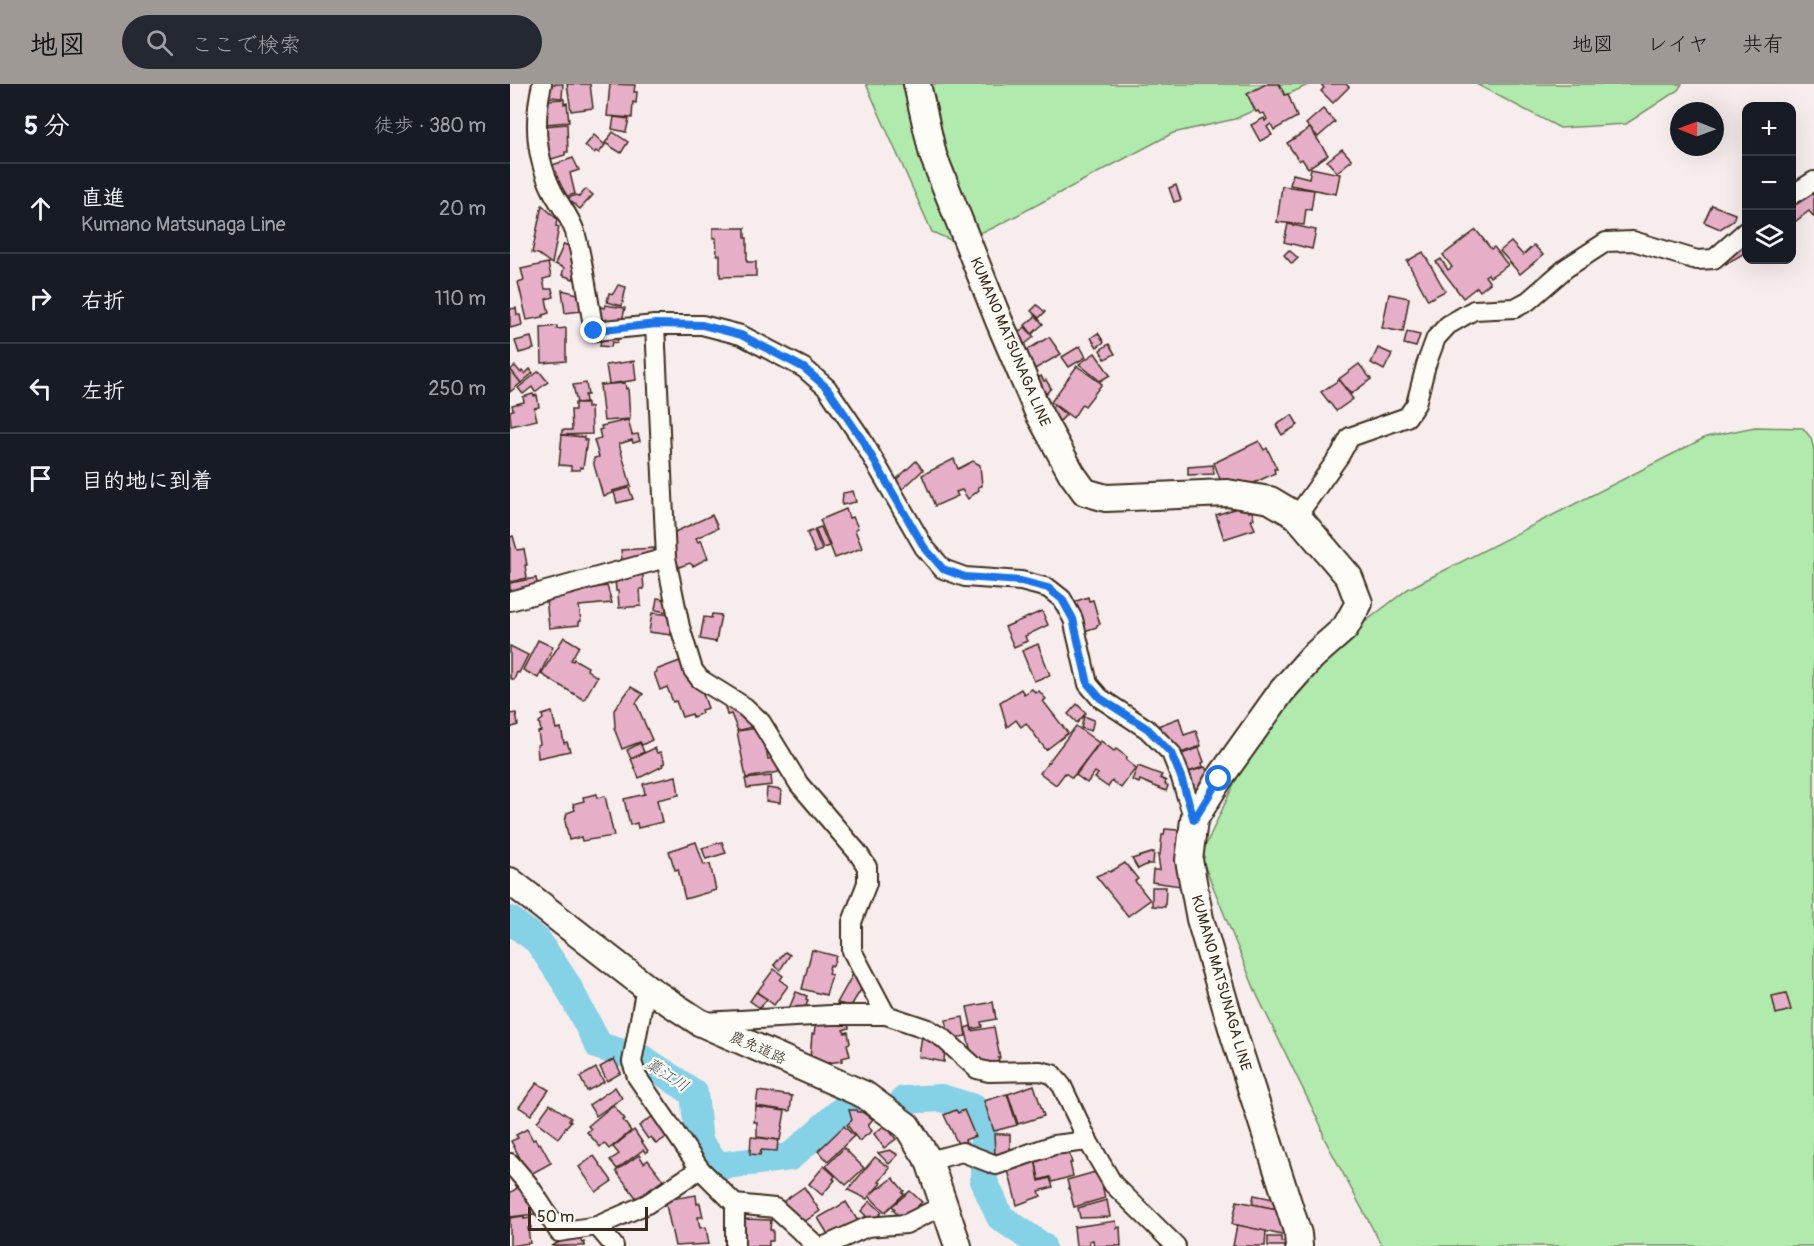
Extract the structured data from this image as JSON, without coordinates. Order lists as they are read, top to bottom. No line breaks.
{"streets":{"main road":["KUMANO MATSUNAGA LINE","農免道路"]},"water":["藁江川"],"scale_bar":"50 m","north":"left","page":{"header":"地図","search":"ここで検索","nav":["地図","レイヤ","共有"],"heading":["5 分","徒歩 · 380 m"],"map_buttons":["+","−"],"list":[["直進","Kumano Matsunaga Line","20 m"],["右折","110 m"],["左折","250 m"],"目的地に到着"],"scale":"50 m"}}
